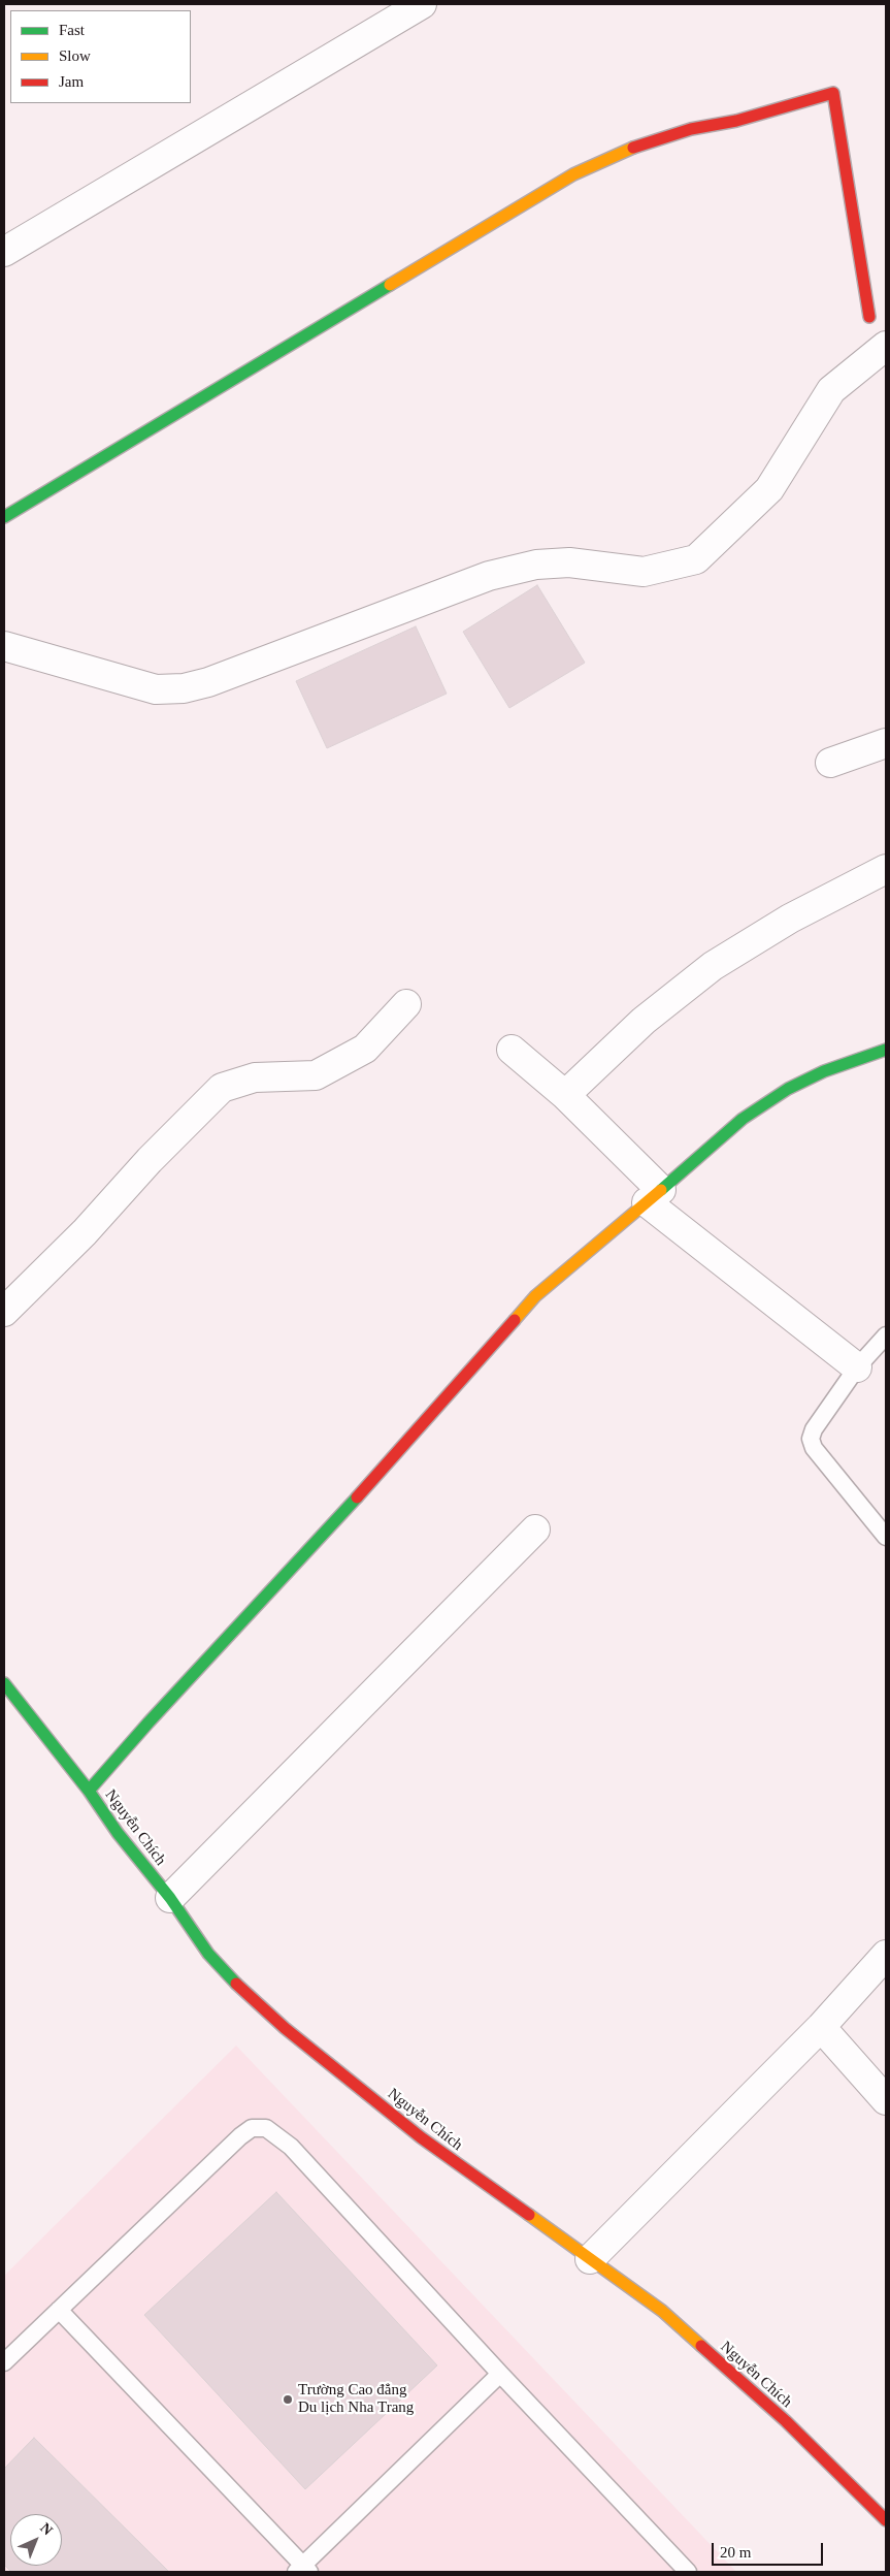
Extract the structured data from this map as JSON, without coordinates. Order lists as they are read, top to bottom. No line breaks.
{"streets":{"street":["Nguyễn Chích"]},"places":["Trường Cao đẳng Du lịch Nha Trang"],"legend":["Fast","Slow","Jam"],"scale_bar":"20 m","north":"top right"}
